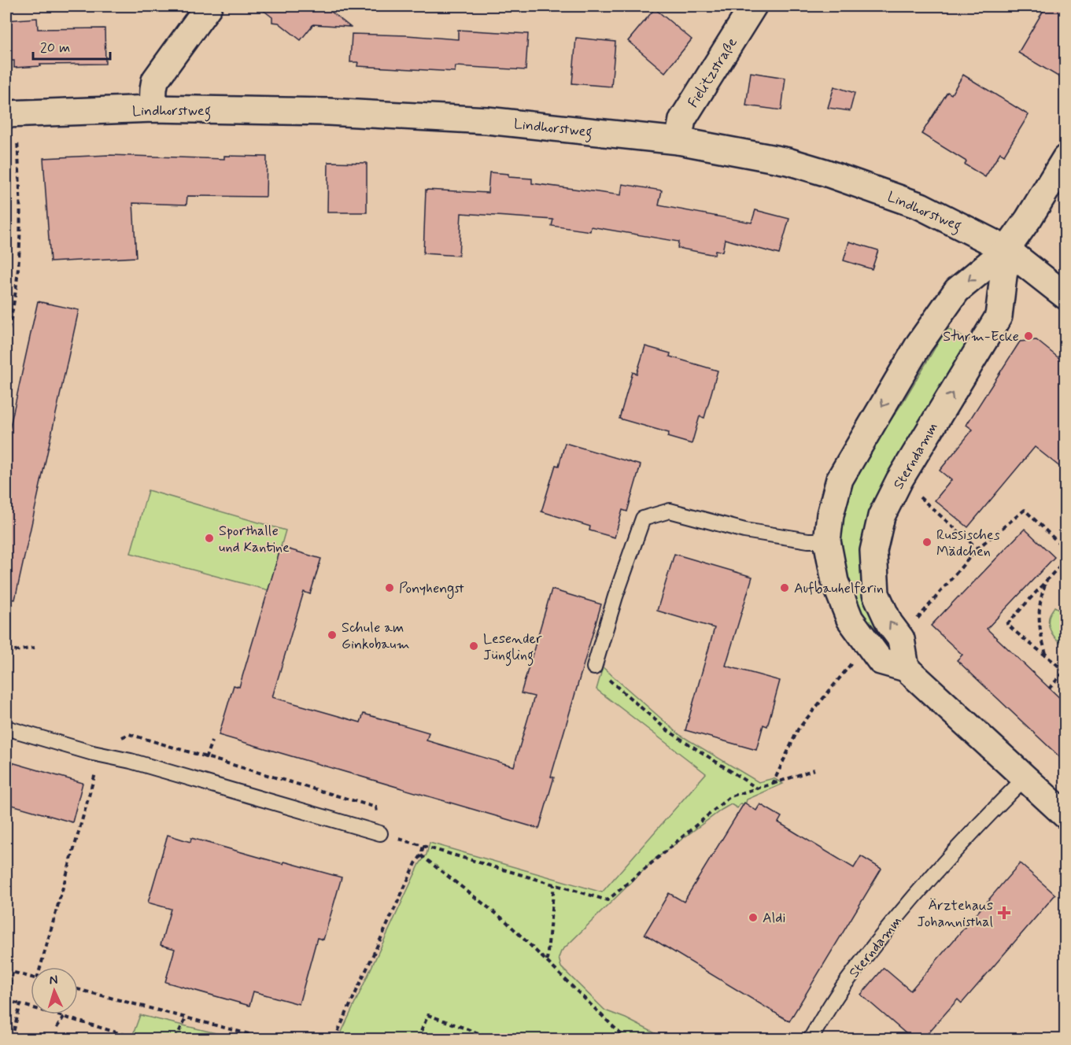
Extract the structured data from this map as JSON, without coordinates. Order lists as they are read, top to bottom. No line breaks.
{"streets":{"street":["Fielitzstraße","Lindhorstweg","Sterndamm"]},"crossings":[["Fielitzstraße","Lindhorstweg"],["Lindhorstweg","Sterndamm"]],"places":{"other":["Sturm-Ecke","Sporthalle und Kantine","Russisches Mädchen","Ponyhengst","Aufbauhelferin","Schule am Ginkobaum","Lesender Jüngling","Aldi"],"health":["Ärztehaus Johannisthal"]},"scale_bar":"20 m","north":"top"}
